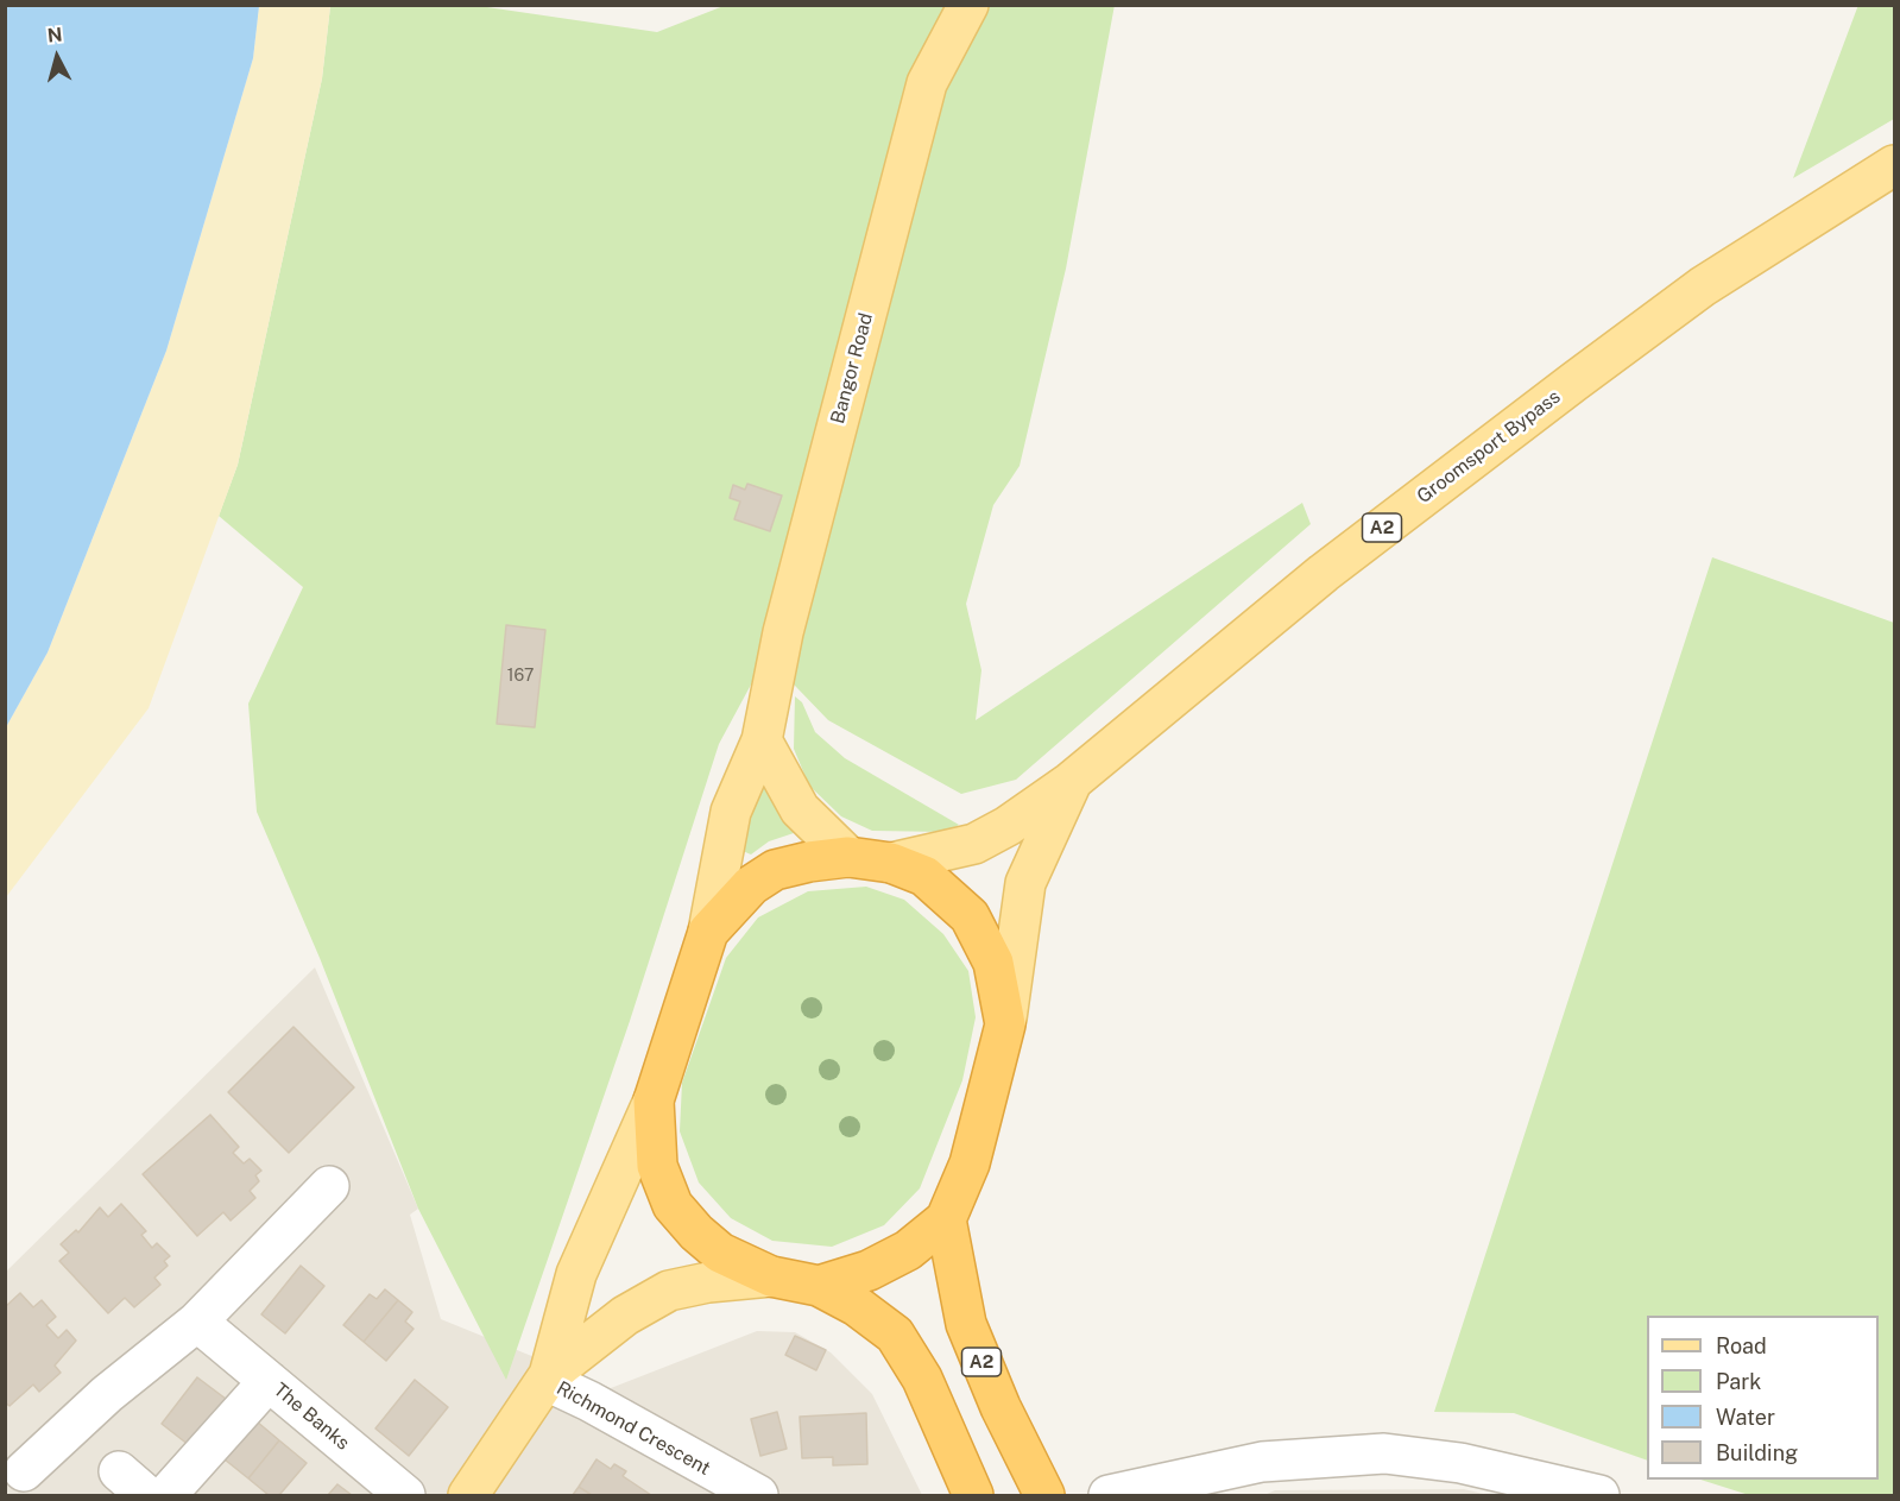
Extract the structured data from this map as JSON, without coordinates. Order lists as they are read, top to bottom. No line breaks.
{"streets":{"highway":["A2"],"main road":["Bangor Road","Groomsport Bypass"],"street":["The Banks","Richmond Crescent"]},"crossings":[["Bangor Road","A2"],["Groomsport Bypass","A2"]],"house_numbers":["167"],"legend":["Road","Park","Water","Building"],"north":"top"}
